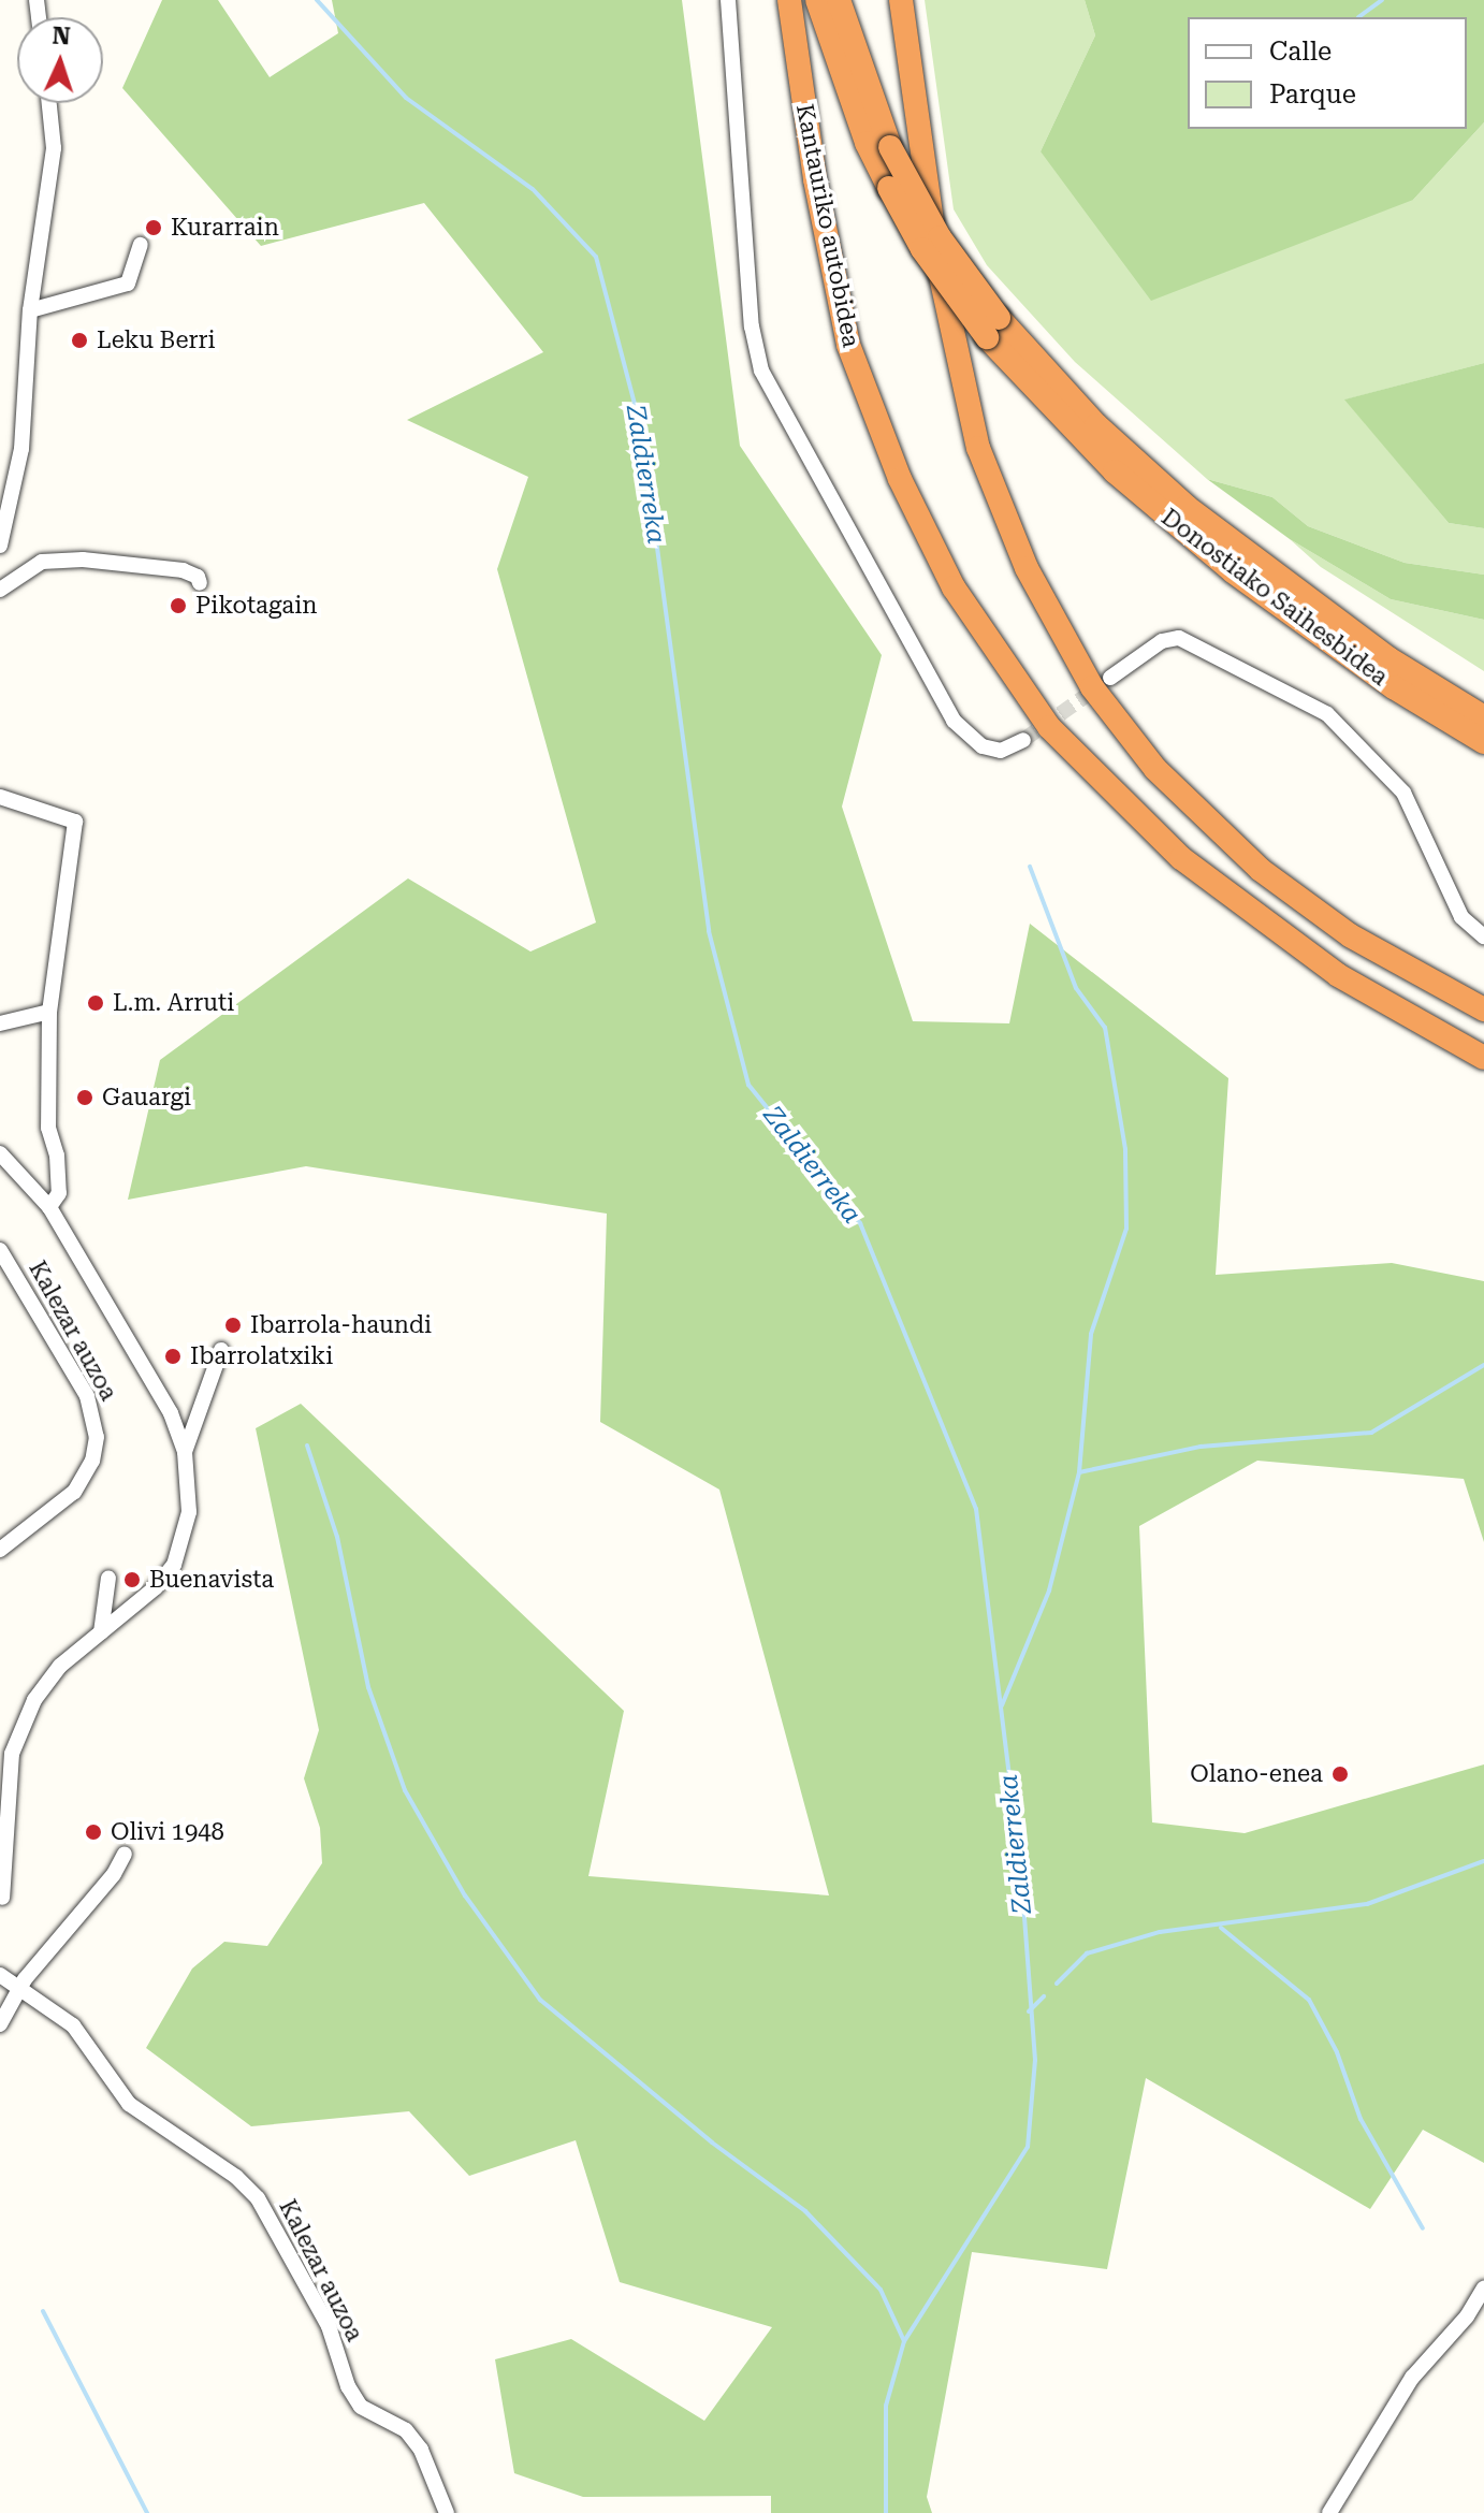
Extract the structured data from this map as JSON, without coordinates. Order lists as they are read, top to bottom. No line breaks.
{"streets":{"highway":["Kantauriko autobidea","Donostiako Saihesbidea"],"street":["Kalezar auzoa"]},"water":["Zaldierreka"],"places":["Kurarrain","Leku Berri","Pikotagain","L.m. Arruti","Gauargi","Ibarrola-haundi","Ibarrolatxiki","Buenavista","Olano-enea","Olivi 1948"],"legend":["Calle","Parque"],"north":"top"}
